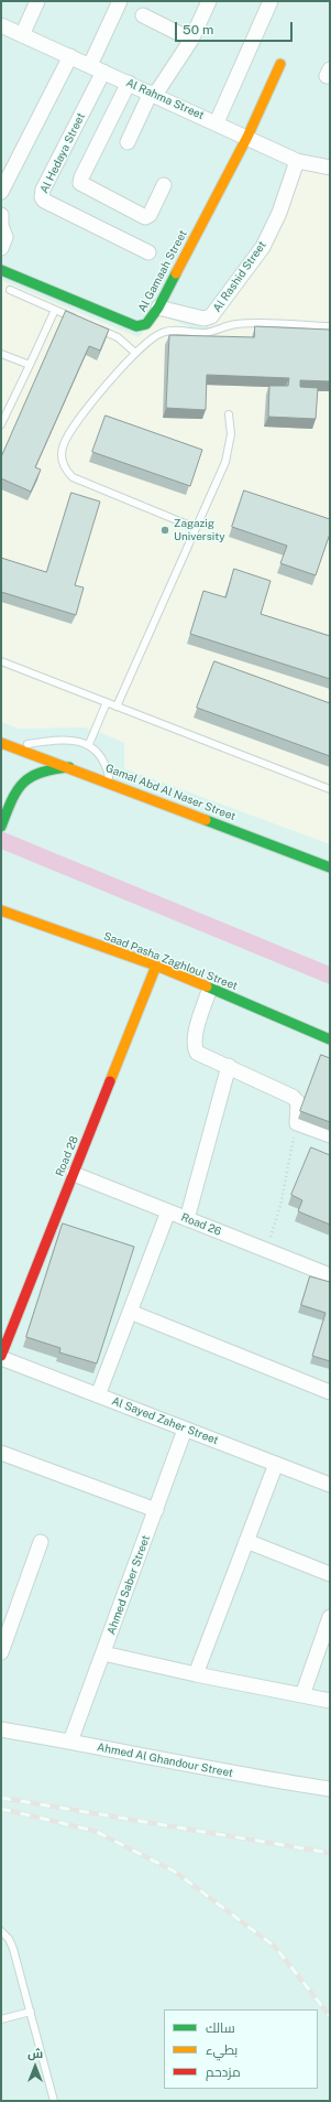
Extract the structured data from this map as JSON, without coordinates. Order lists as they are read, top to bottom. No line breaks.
{"streets":{"main road":["Al Gamaah Street","Gamal Abd Al Naser Street","Saad Pasha Zaghloul Street","Road 28"],"street":["Al Rahma Street","Al Hedaya Street","Al Rashid Street","Road 26","Al Sayed Zaher Street","Ahmed Saber Street","Ahmed Al Ghandour Street"]},"crossings":[["Al Rahma Street","Al Hedaya Street"],["Al Rahma Street","Al Gamaah Street"],["Al Rahma Street","Al Rashid Street"],["Al Gamaah Street","Al Rashid Street"],["Saad Pasha Zaghloul Street","Road 28"],["Road 28","Road 26"],["Road 28","Al Sayed Zaher Street"],["Al Sayed Zaher Street","Ahmed Saber Street"],["Ahmed Saber Street","Ahmed Al Ghandour Street"]],"places":["Zagazig University"],"legend":["سالك","بطيء","مزدحم"],"scale_bar":"50 m","north":"top"}
